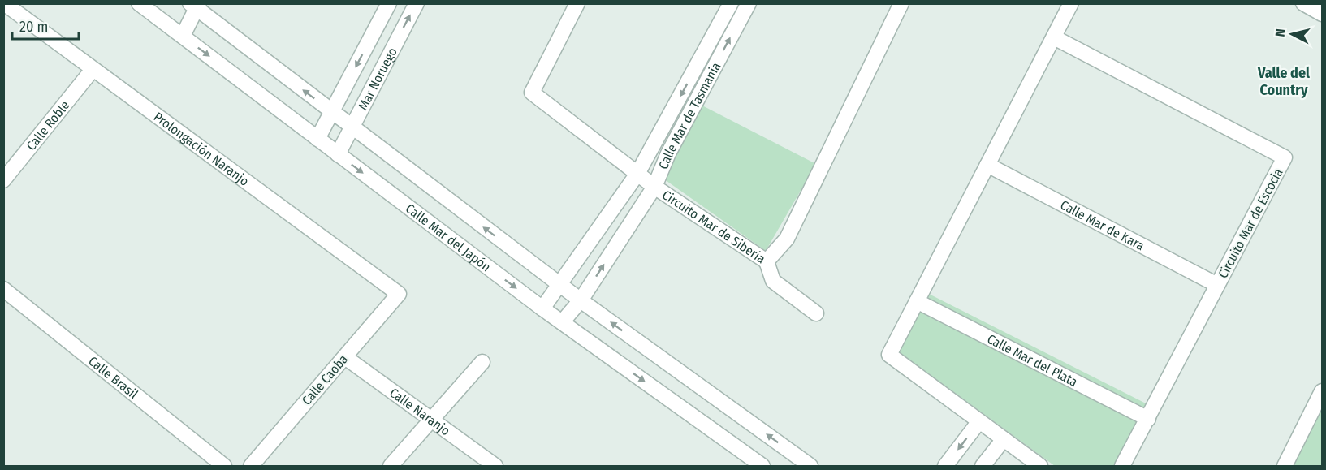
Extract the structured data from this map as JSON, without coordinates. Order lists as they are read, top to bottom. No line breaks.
{"streets":{"street":["Mar Noruego","Calle Mar de Tasmania","Calle Roble","Prolongación Naranjo","Circuito Mar de Escocia","Circuito Mar de Siberia","Calle Mar de Kara","Calle Mar del Japón","Calle Mar del Plata","Calle Brasil","Calle Caoba","Calle Naranjo"]},"crossings":[["Mar Noruego","Calle Mar del Japón"],["Calle Mar de Tasmania","Circuito Mar de Siberia"],["Calle Mar de Tasmania","Calle Mar del Japón"],["Calle Roble","Prolongación Naranjo"],["Prolongación Naranjo","Calle Caoba"],["Circuito Mar de Escocia","Calle Mar de Kara"],["Circuito Mar de Escocia","Calle Mar del Plata"],["Calle Caoba","Calle Naranjo"]],"districts":["Valle del Country"],"scale_bar":"20 m","north":"left"}
